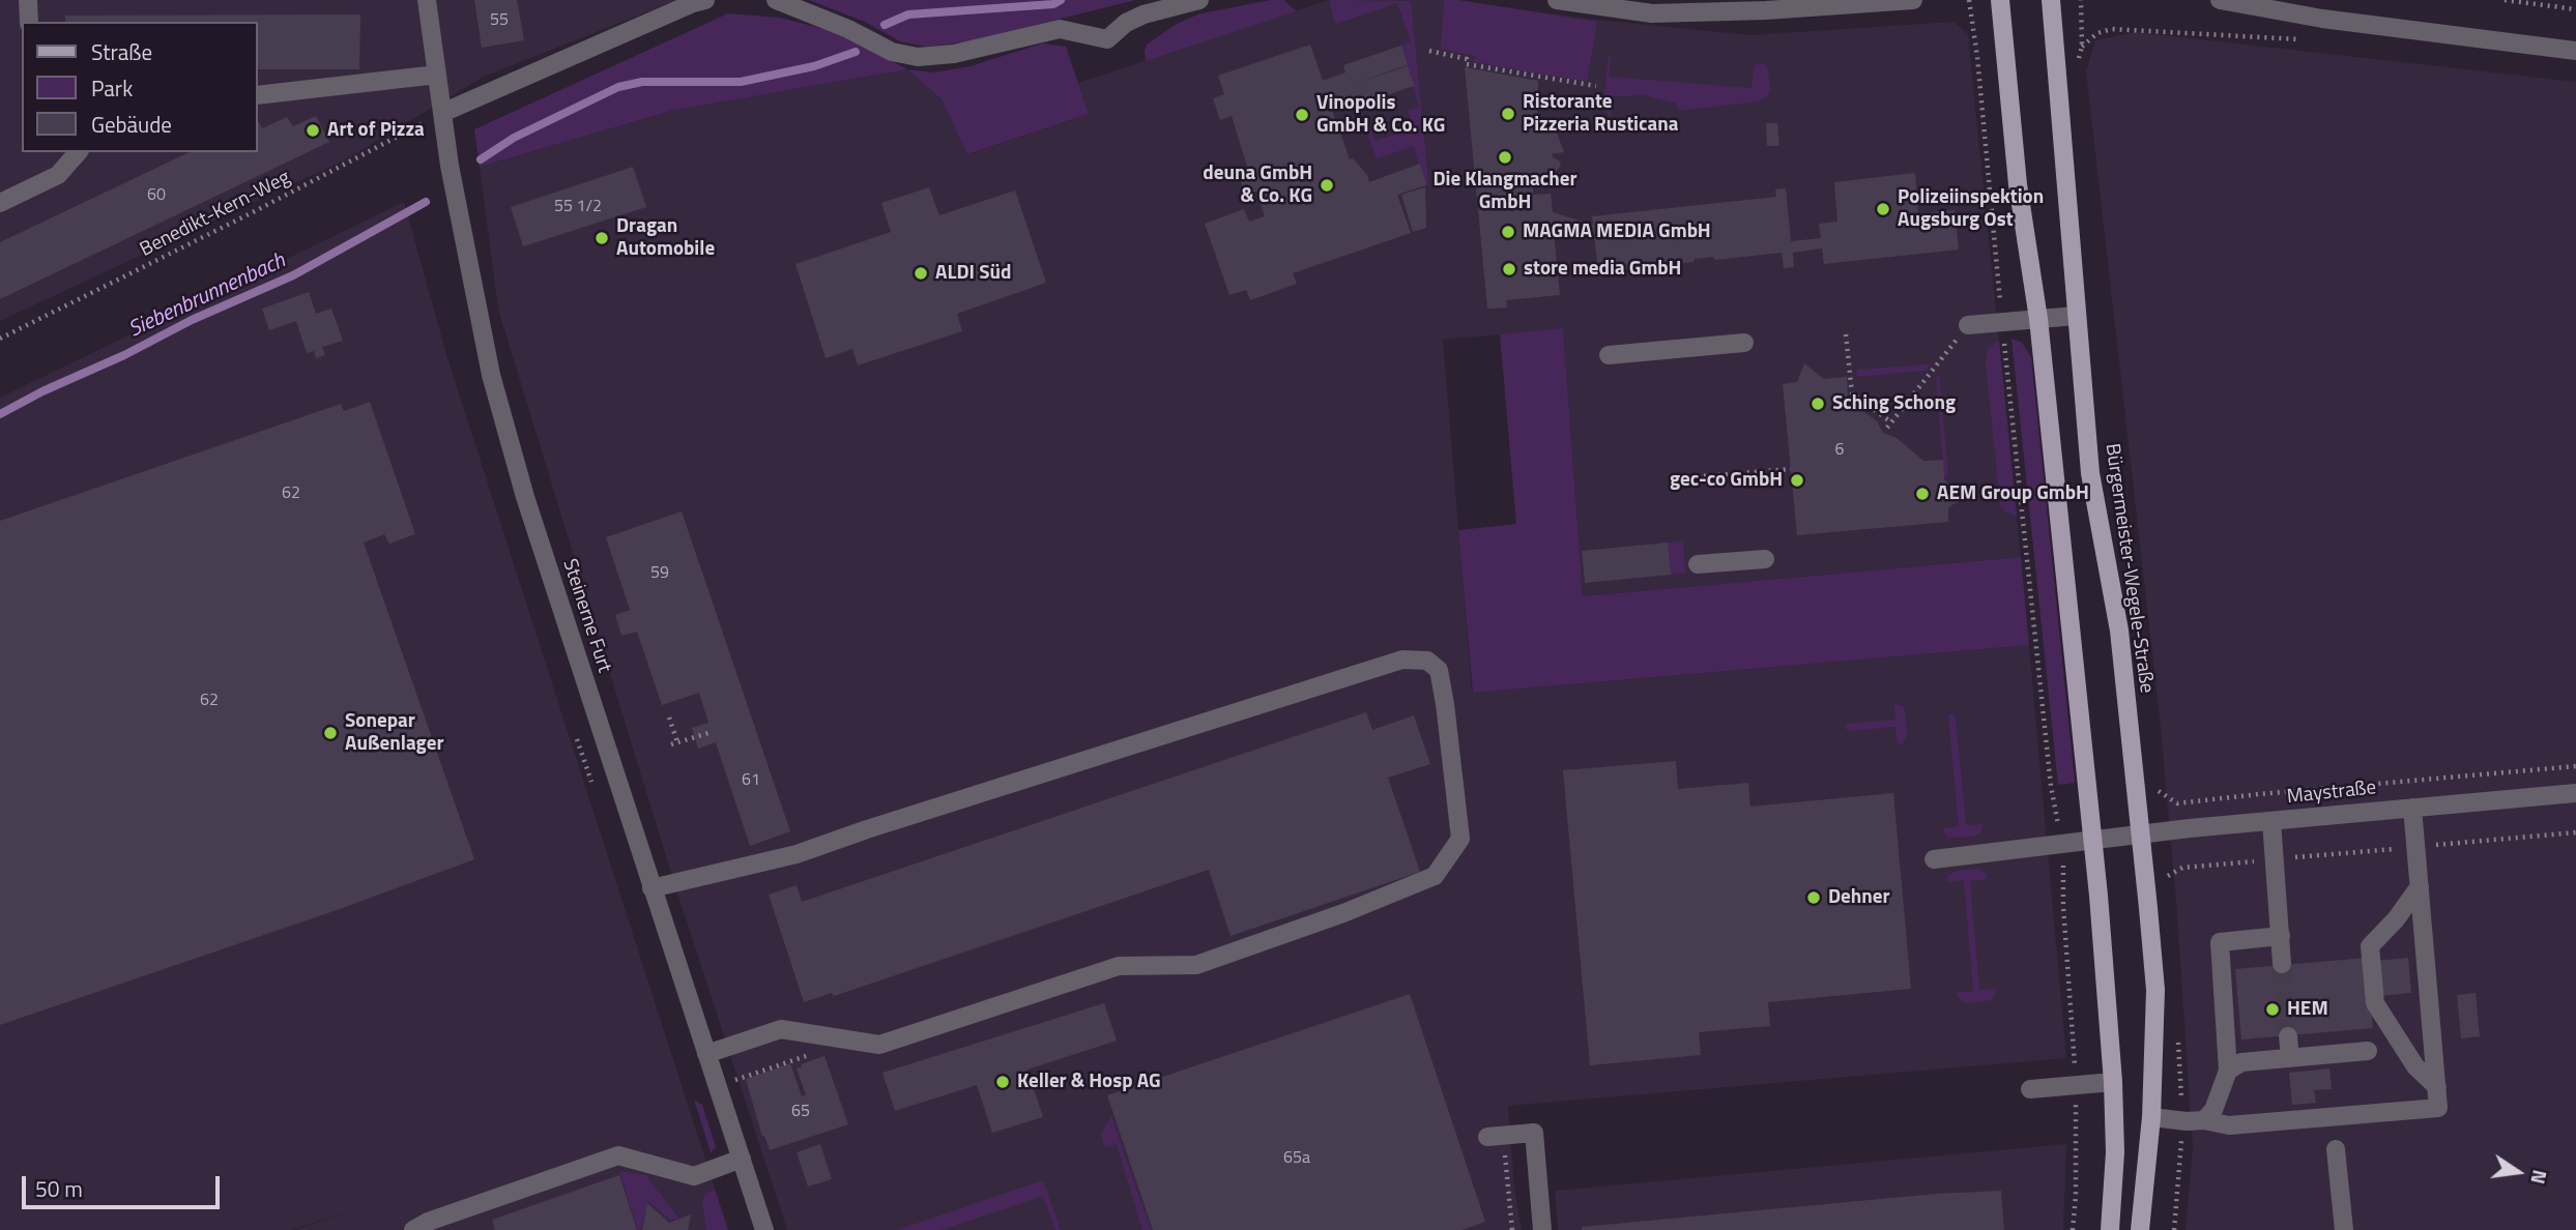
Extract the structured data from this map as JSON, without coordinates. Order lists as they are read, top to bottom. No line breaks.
{"streets":{"main road":["Bürgermeister-Wegele-Straße"],"street":["Steinerne Furt","Maystraße"],"path":["Benedikt-Kern-Weg"]},"crossings":[["Benedikt-Kern-Weg","Steinerne Furt"],["Bürgermeister-Wegele-Straße","Maystraße"]],"water":["Siebenbrunnenbach"],"places":["Ristorante Pizzeria Rusticana","Vinopolis GmbH & Co. KG","Art of Pizza","Die Klangmacher GmbH","deuna GmbH & Co. KG","Polizeiinspektion Augsburg Ost","MAGMA MEDIA GmbH","Dragan Automobile","store media GmbH","ALDI Süd","Sching Schong","gec-co GmbH","AEM Group GmbH","Sonepar Außenlager","Dehner","HEM","Keller & Hosp AG"],"house_numbers":["55","60","55 1/2","6","62","59","62","61","65","65a"],"legend":["Straße","Park","Gebäude"],"scale_bar":"50 m","north":"right"}
